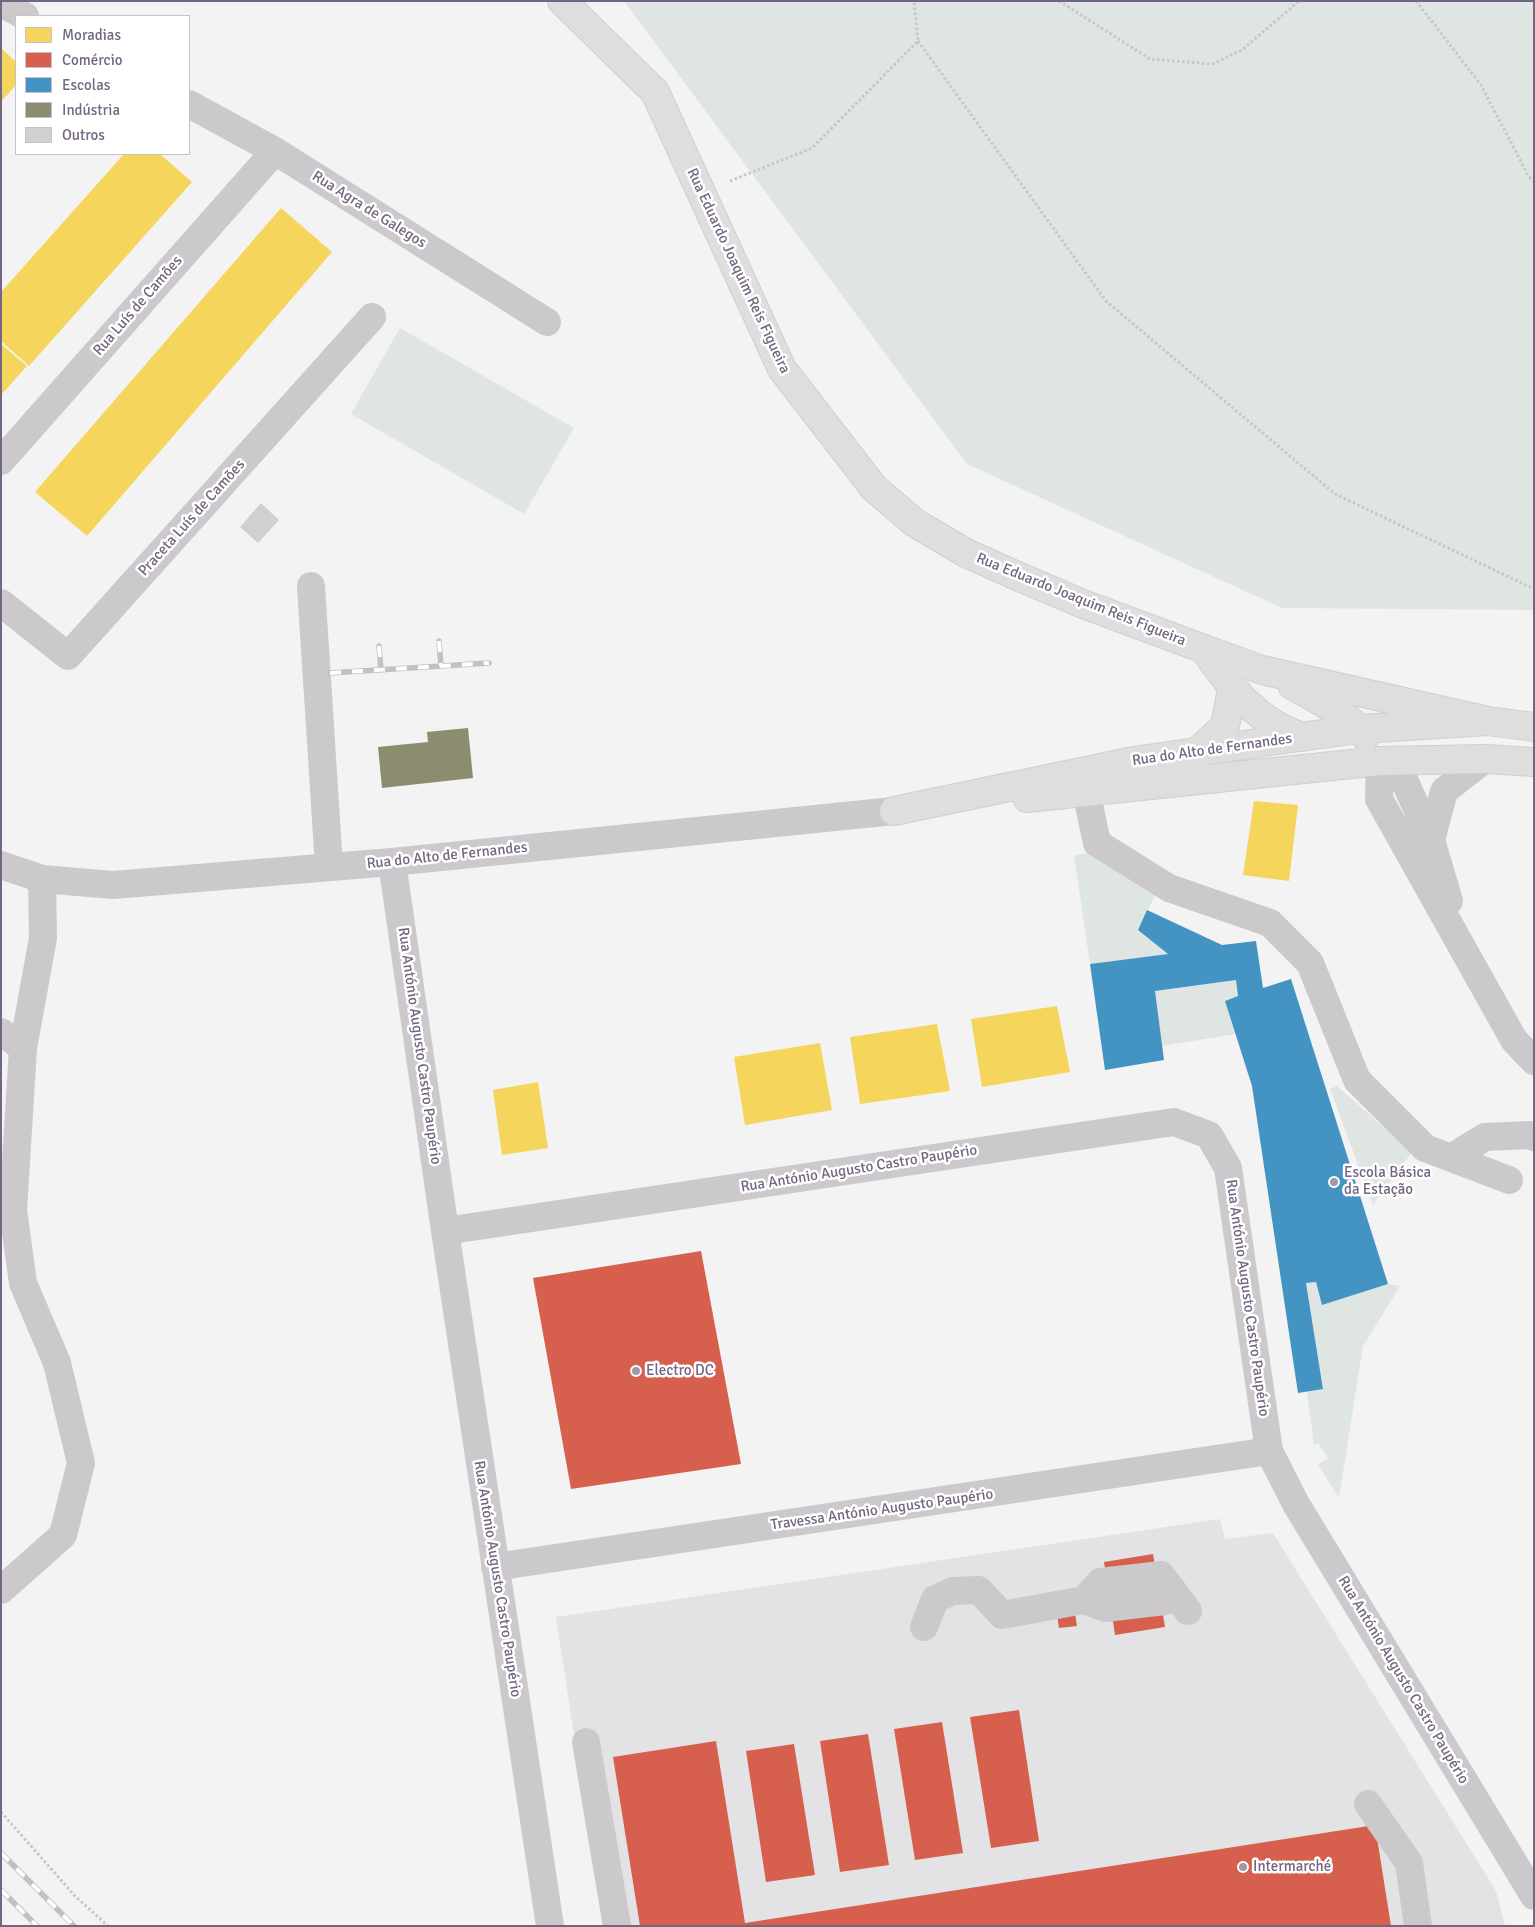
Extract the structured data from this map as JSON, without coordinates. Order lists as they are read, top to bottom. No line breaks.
{"streets":{"main road":["Rua Eduardo Joaquim Reis Figueira","Rua do Alto de Fernandes"],"street":["Rua Agra de Galegos","Rua Luís de Camões","Praceta Luís de Camões","Rua António Augusto Castro Paupério","Travessa António Augusto Paupério"]},"crossings":[["Rua Agra de Galegos","Rua Luís de Camões"],["Rua do Alto de Fernandes","Rua António Augusto Castro Paupério"],["Rua António Augusto Castro Paupério","Travessa António Augusto Paupério"]],"places":["Escola Básica da Estação","Electro DC","Intermarché"],"legend":["Moradias","Comércio","Escolas","Indústria","Outros"]}
